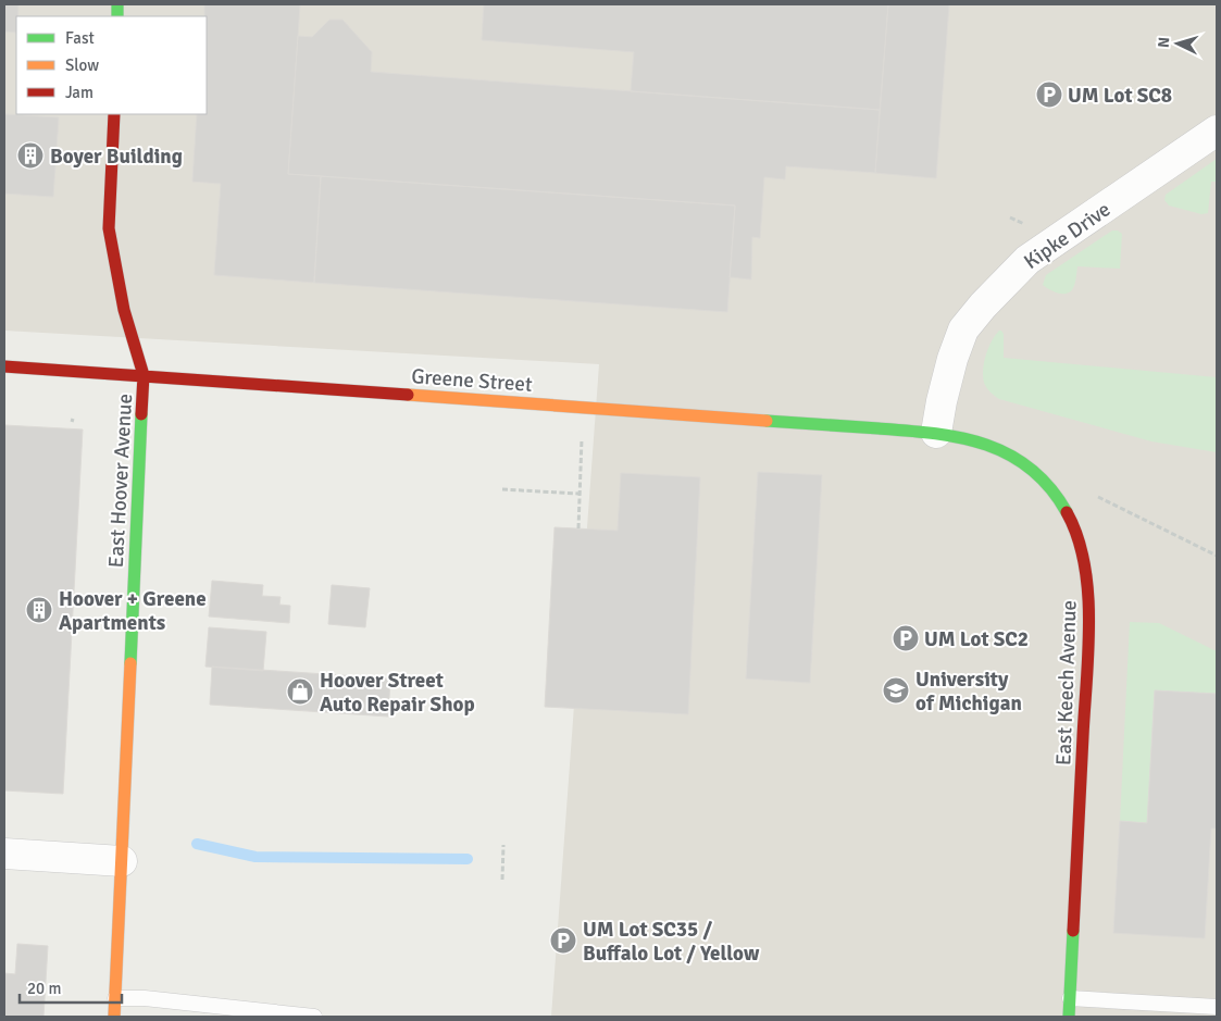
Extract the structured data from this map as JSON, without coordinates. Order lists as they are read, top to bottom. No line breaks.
{"streets":{"street":["Kipke Drive","Greene Street","East Hoover Avenue","East Keech Avenue"]},"crossings":[["Kipke Drive","Greene Street"],["Kipke Drive","East Keech Avenue"],["Greene Street","East Hoover Avenue"],["Greene Street","East Keech Avenue"]],"places":{"parking":["UM Lot SC8","UM Lot SC2","UM Lot SC35 / Buffalo Lot / Yellow"],"building":["Boyer Building","Hoover + Greene Apartments"],"school or university":["University of Michigan"],"shop":["Hoover Street Auto Repair Shop"]},"legend":["Fast","Slow","Jam"],"scale_bar":"20 m","north":"left"}
